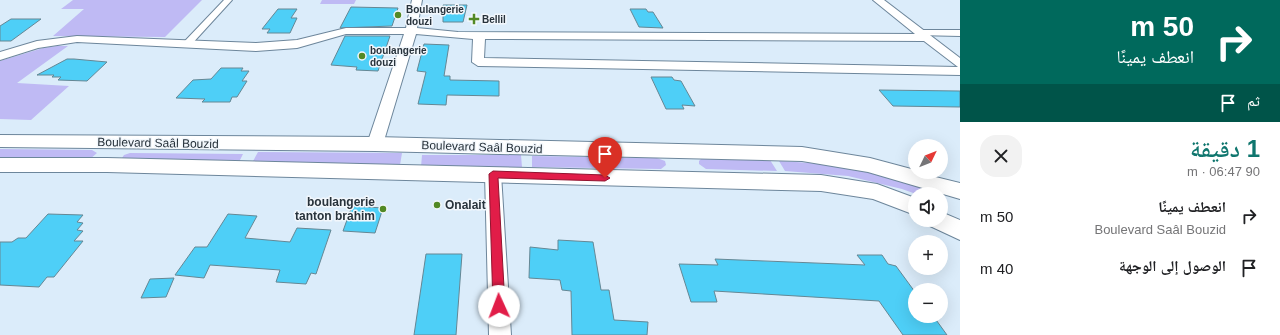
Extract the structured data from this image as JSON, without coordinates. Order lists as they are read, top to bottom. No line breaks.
{"streets":{"main road":["Boulevard Saâl Bouzid"]},"places":{"other":["Boulangerie douzi","boulangerie douzi","Onalait","boulangerie tanton brahim"],"health":["Bellil"]},"north":"top right","page":{"turn":["50 m","انعطف يمينًا"],"then":"ثم","heading":["1 دقيقة","90 m · 06:47"],"map_buttons":["+","−"],"list":[{"name":"انعطف يمينًا","note":"Boulevard Saâl Bouzid","value":"50 m"},{"name":"الوصول إلى الوجهة","value":"40 m"}]}}
